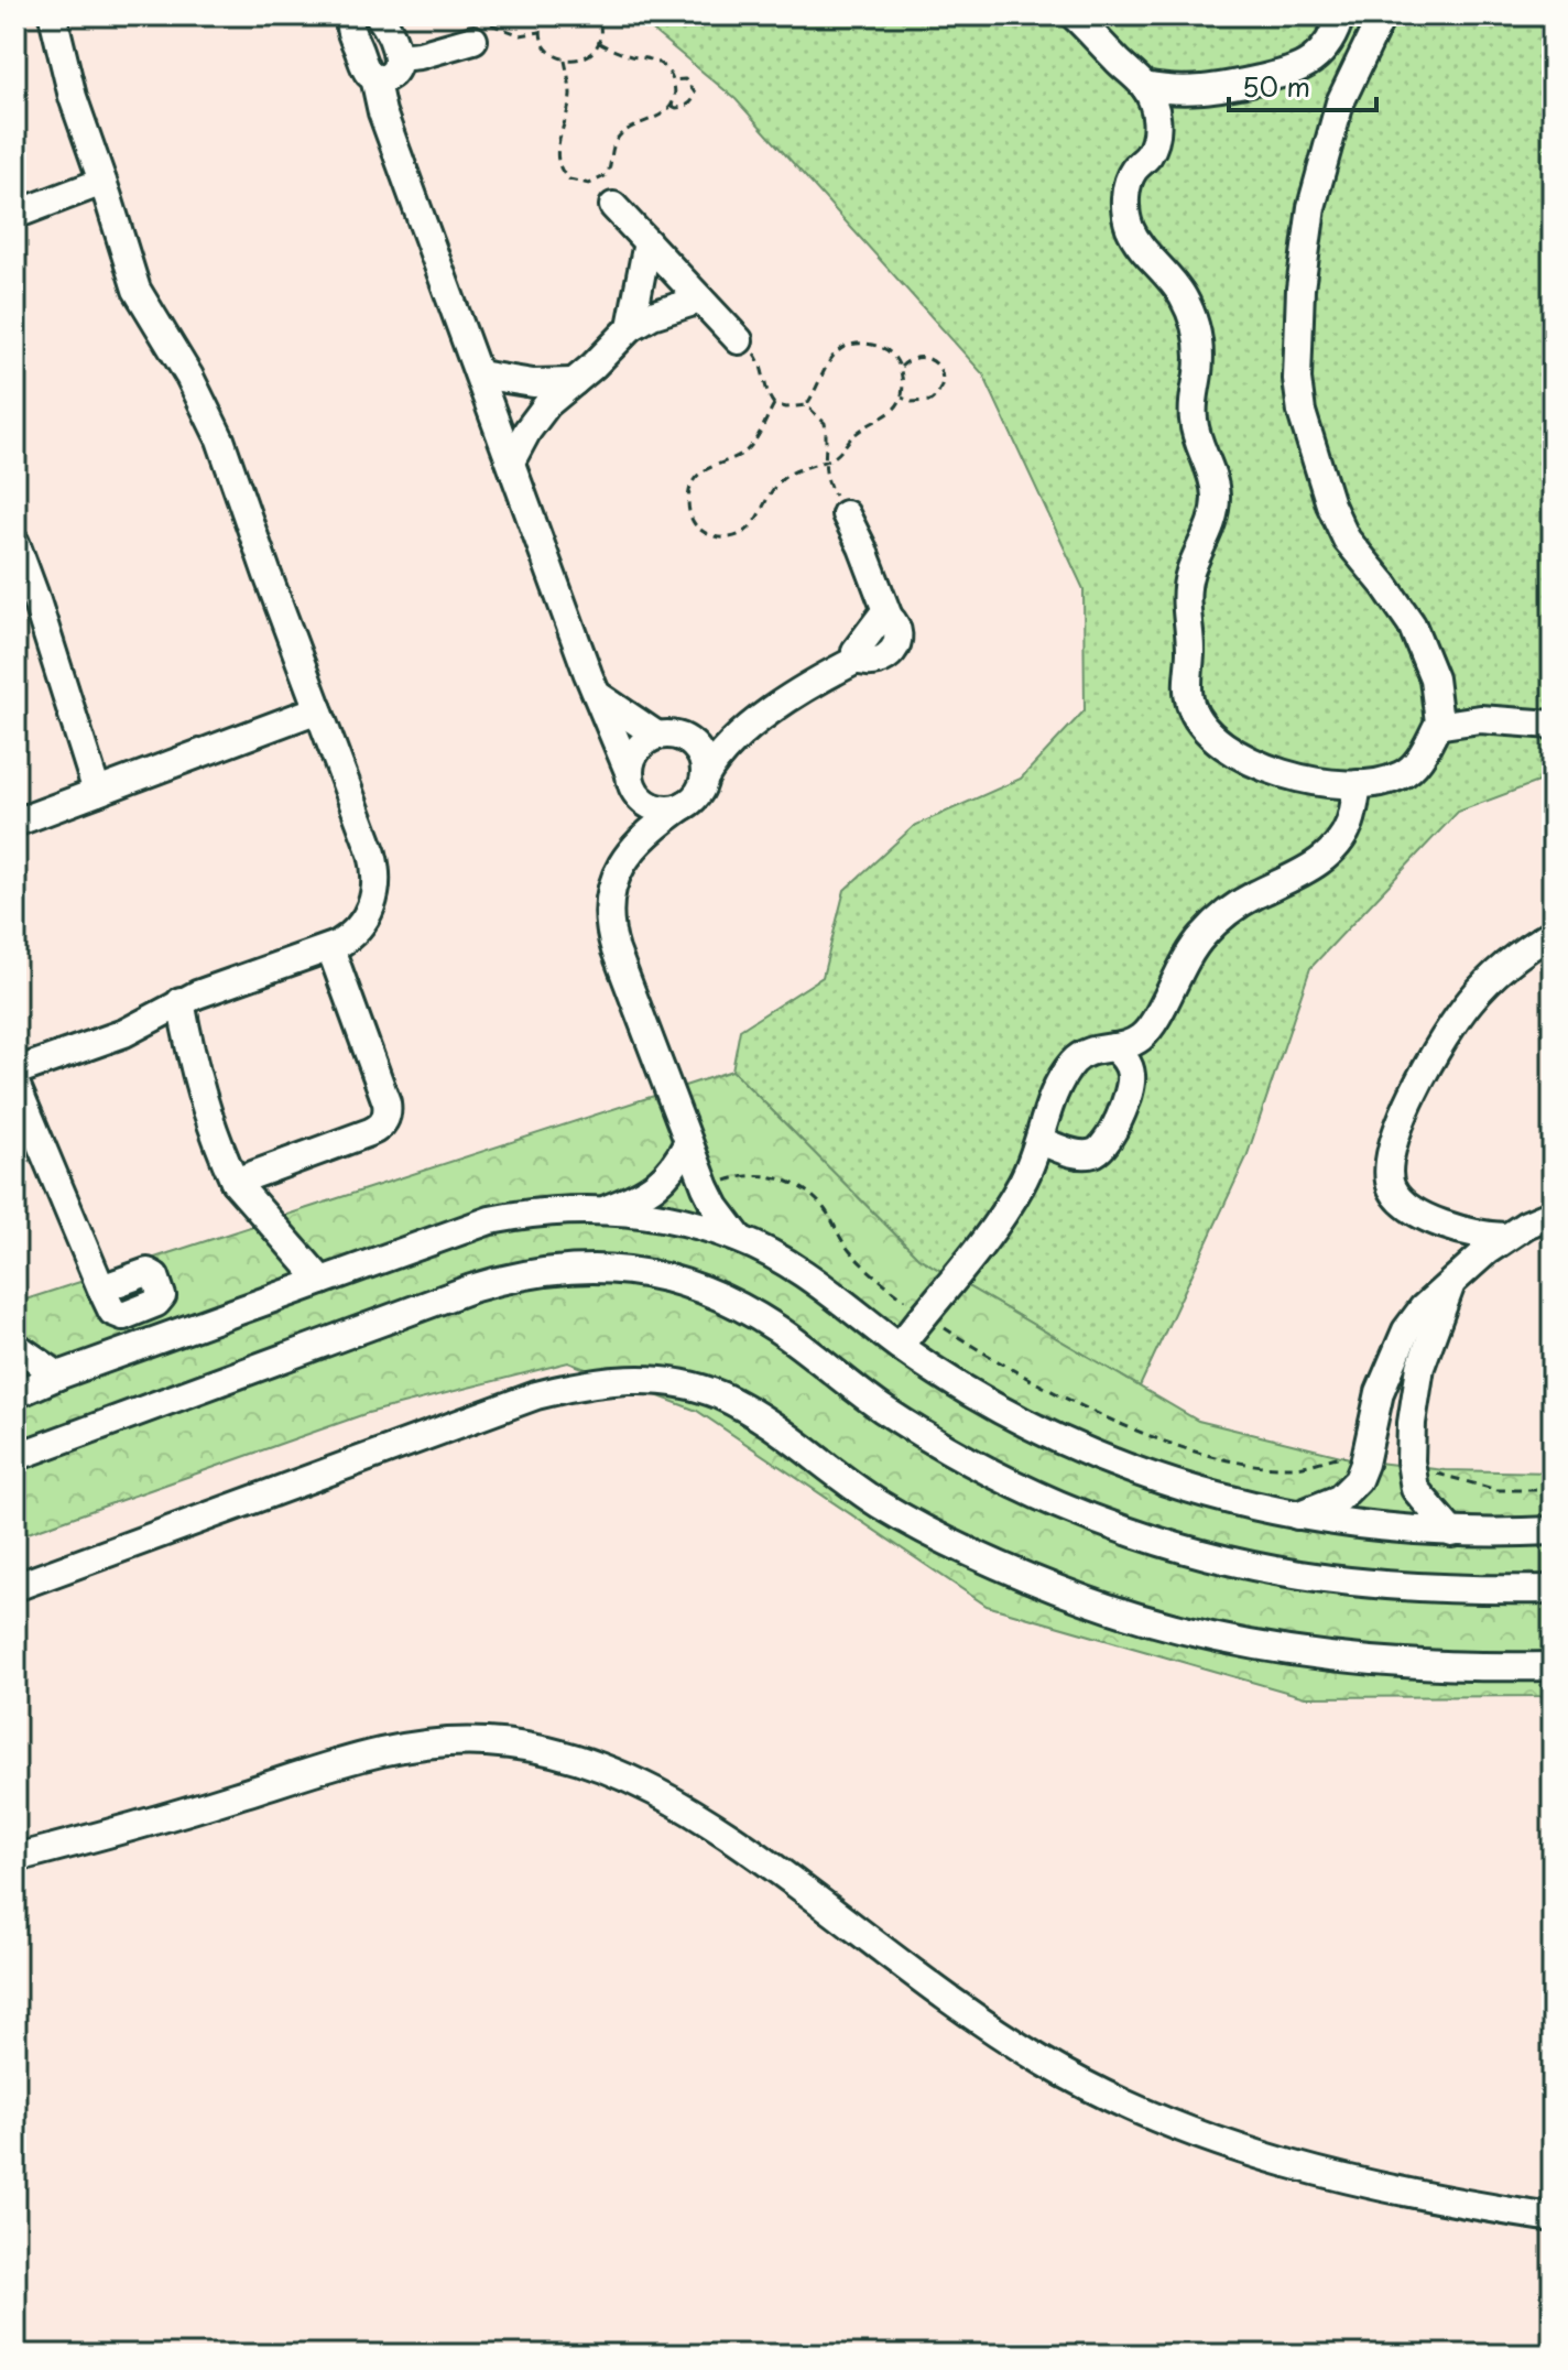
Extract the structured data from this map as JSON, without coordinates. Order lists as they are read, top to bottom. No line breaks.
{"scale_bar":"50 m"}
